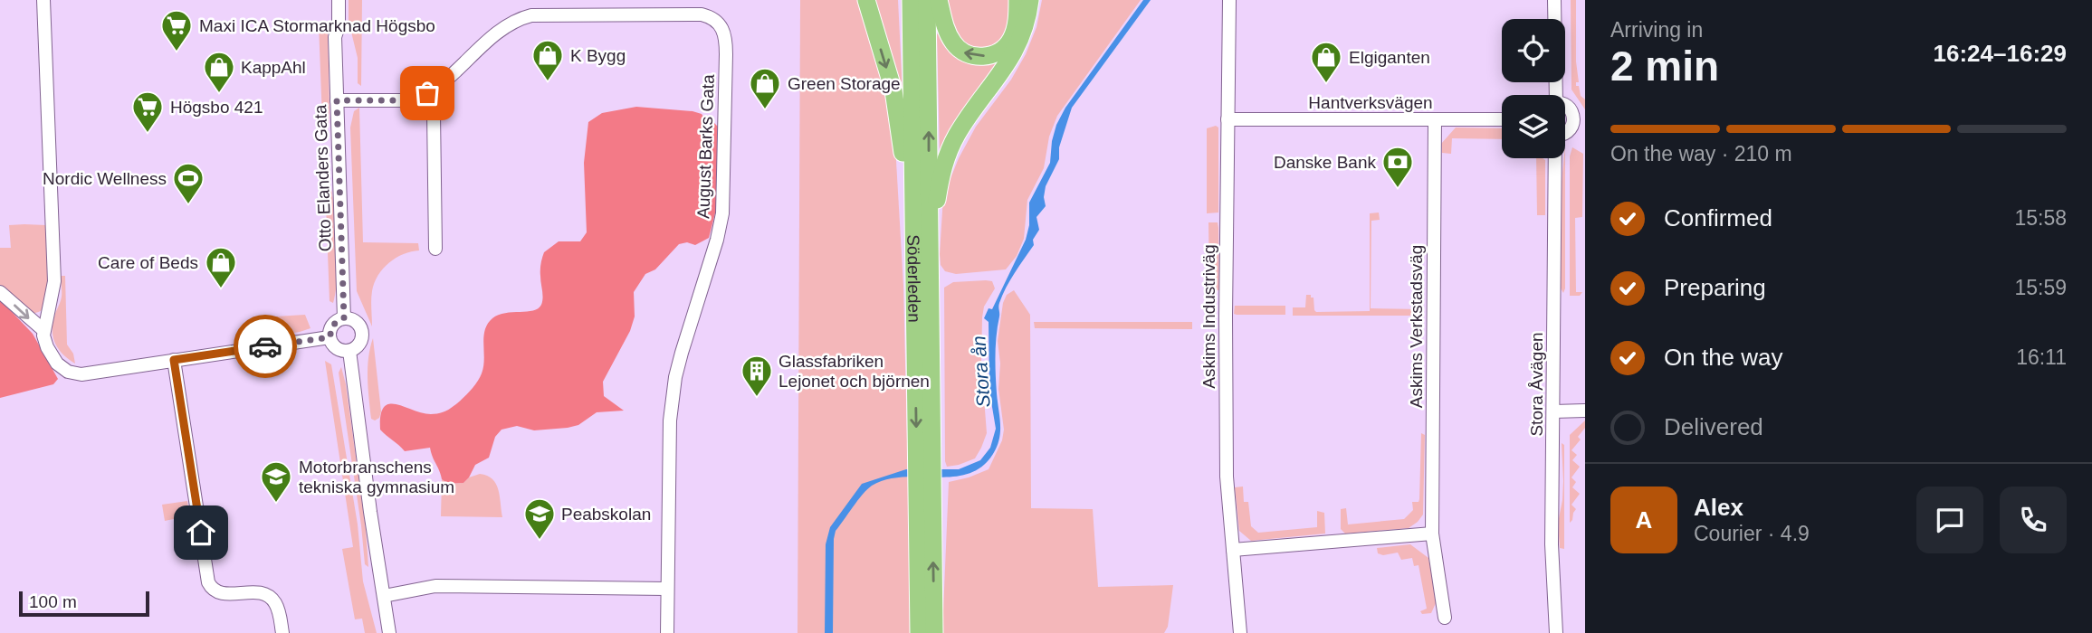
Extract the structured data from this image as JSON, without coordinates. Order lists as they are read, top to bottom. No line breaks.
{"streets":{"highway":["Söderleden"],"street":["Hantverksvägen","August Barks Gata","Otto Elanders Gata","Askims Industriväg","Askims Verkstadsväg","Stora Åvägen"]},"crossings":[["Hantverksvägen","Askims Industriväg"],["Hantverksvägen","Askims Verkstadsväg"],["August Barks Gata","Otto Elanders Gata"]],"water":["Stora ån"],"places":{"supermarket":["Maxi ICA Stormarknad Högsbo","Högsbo 421"],"shop":["K Bygg","Elgiganten","KappAhl","Green Storage","Care of Beds"],"bank":["Danske Bank"],"sports":["Nordic Wellness"],"building":["Glassfabriken Lejonet och björnen"],"school or university":["Motorbranschens tekniska gymnasium","Peabskolan"]},"scale_bar":"100 m","page":{"heading":["2 min","Arriving in","16:24–16:29"],"panel":["Alex","Courier · 4.9"],"bar":"On the way · 210 m","list":[["Confirmed","15:58"],["Preparing","15:59"],["On the way","16:11"],"Delivered"],"round":"A","scale":"100 m"}}
